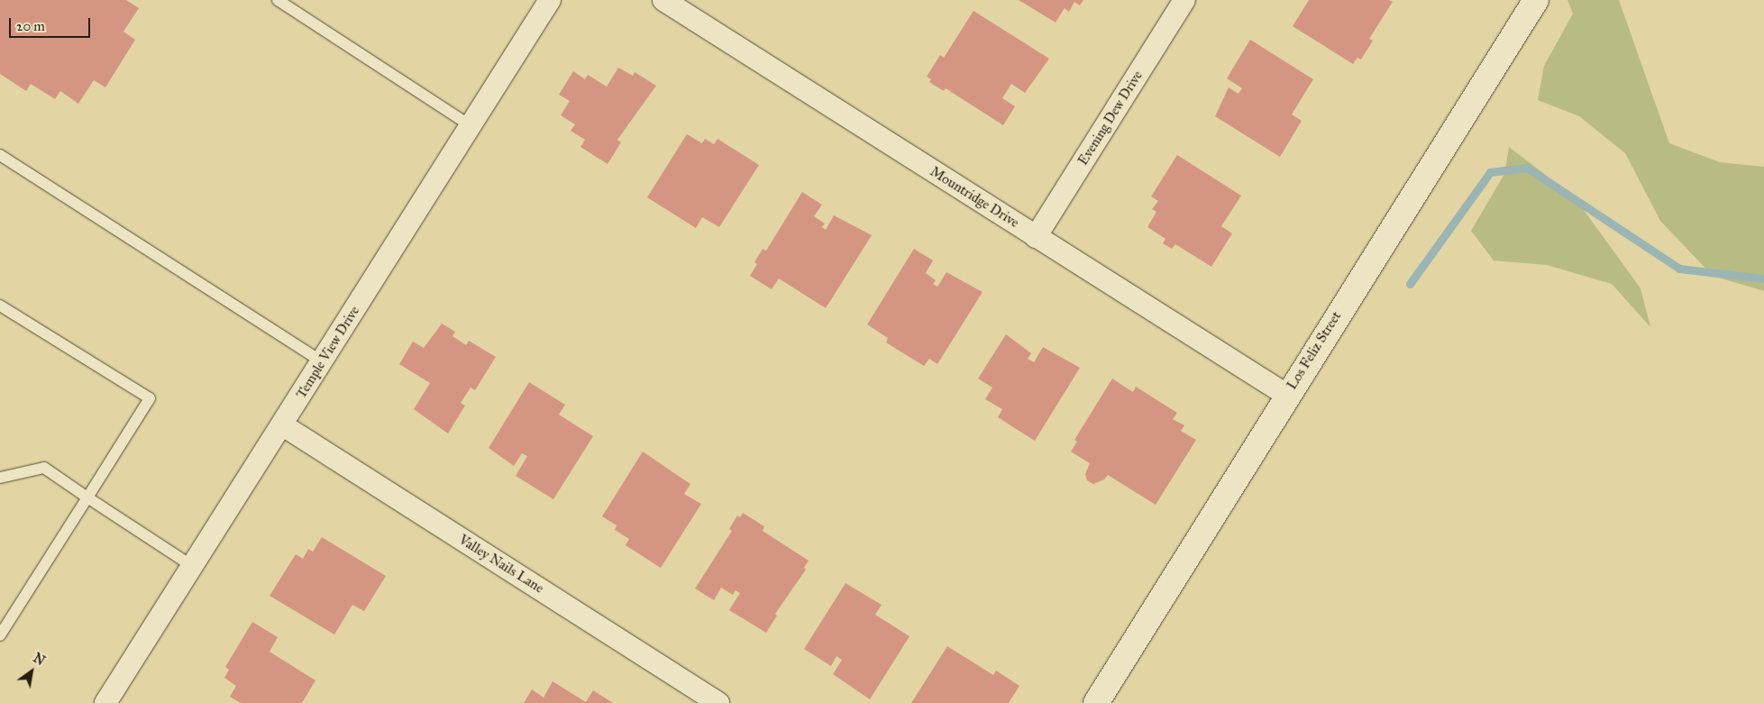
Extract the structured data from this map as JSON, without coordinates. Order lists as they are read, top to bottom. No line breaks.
{"streets":{"street":["Evening Dew Drive","Mountridge Drive","Los Feliz Street","Temple View Drive","Valley Nails Lane"]},"crossings":[["Evening Dew Drive","Mountridge Drive"],["Mountridge Drive","Los Feliz Street"],["Temple View Drive","Valley Nails Lane"]],"scale_bar":"20 m","north":"top right"}
